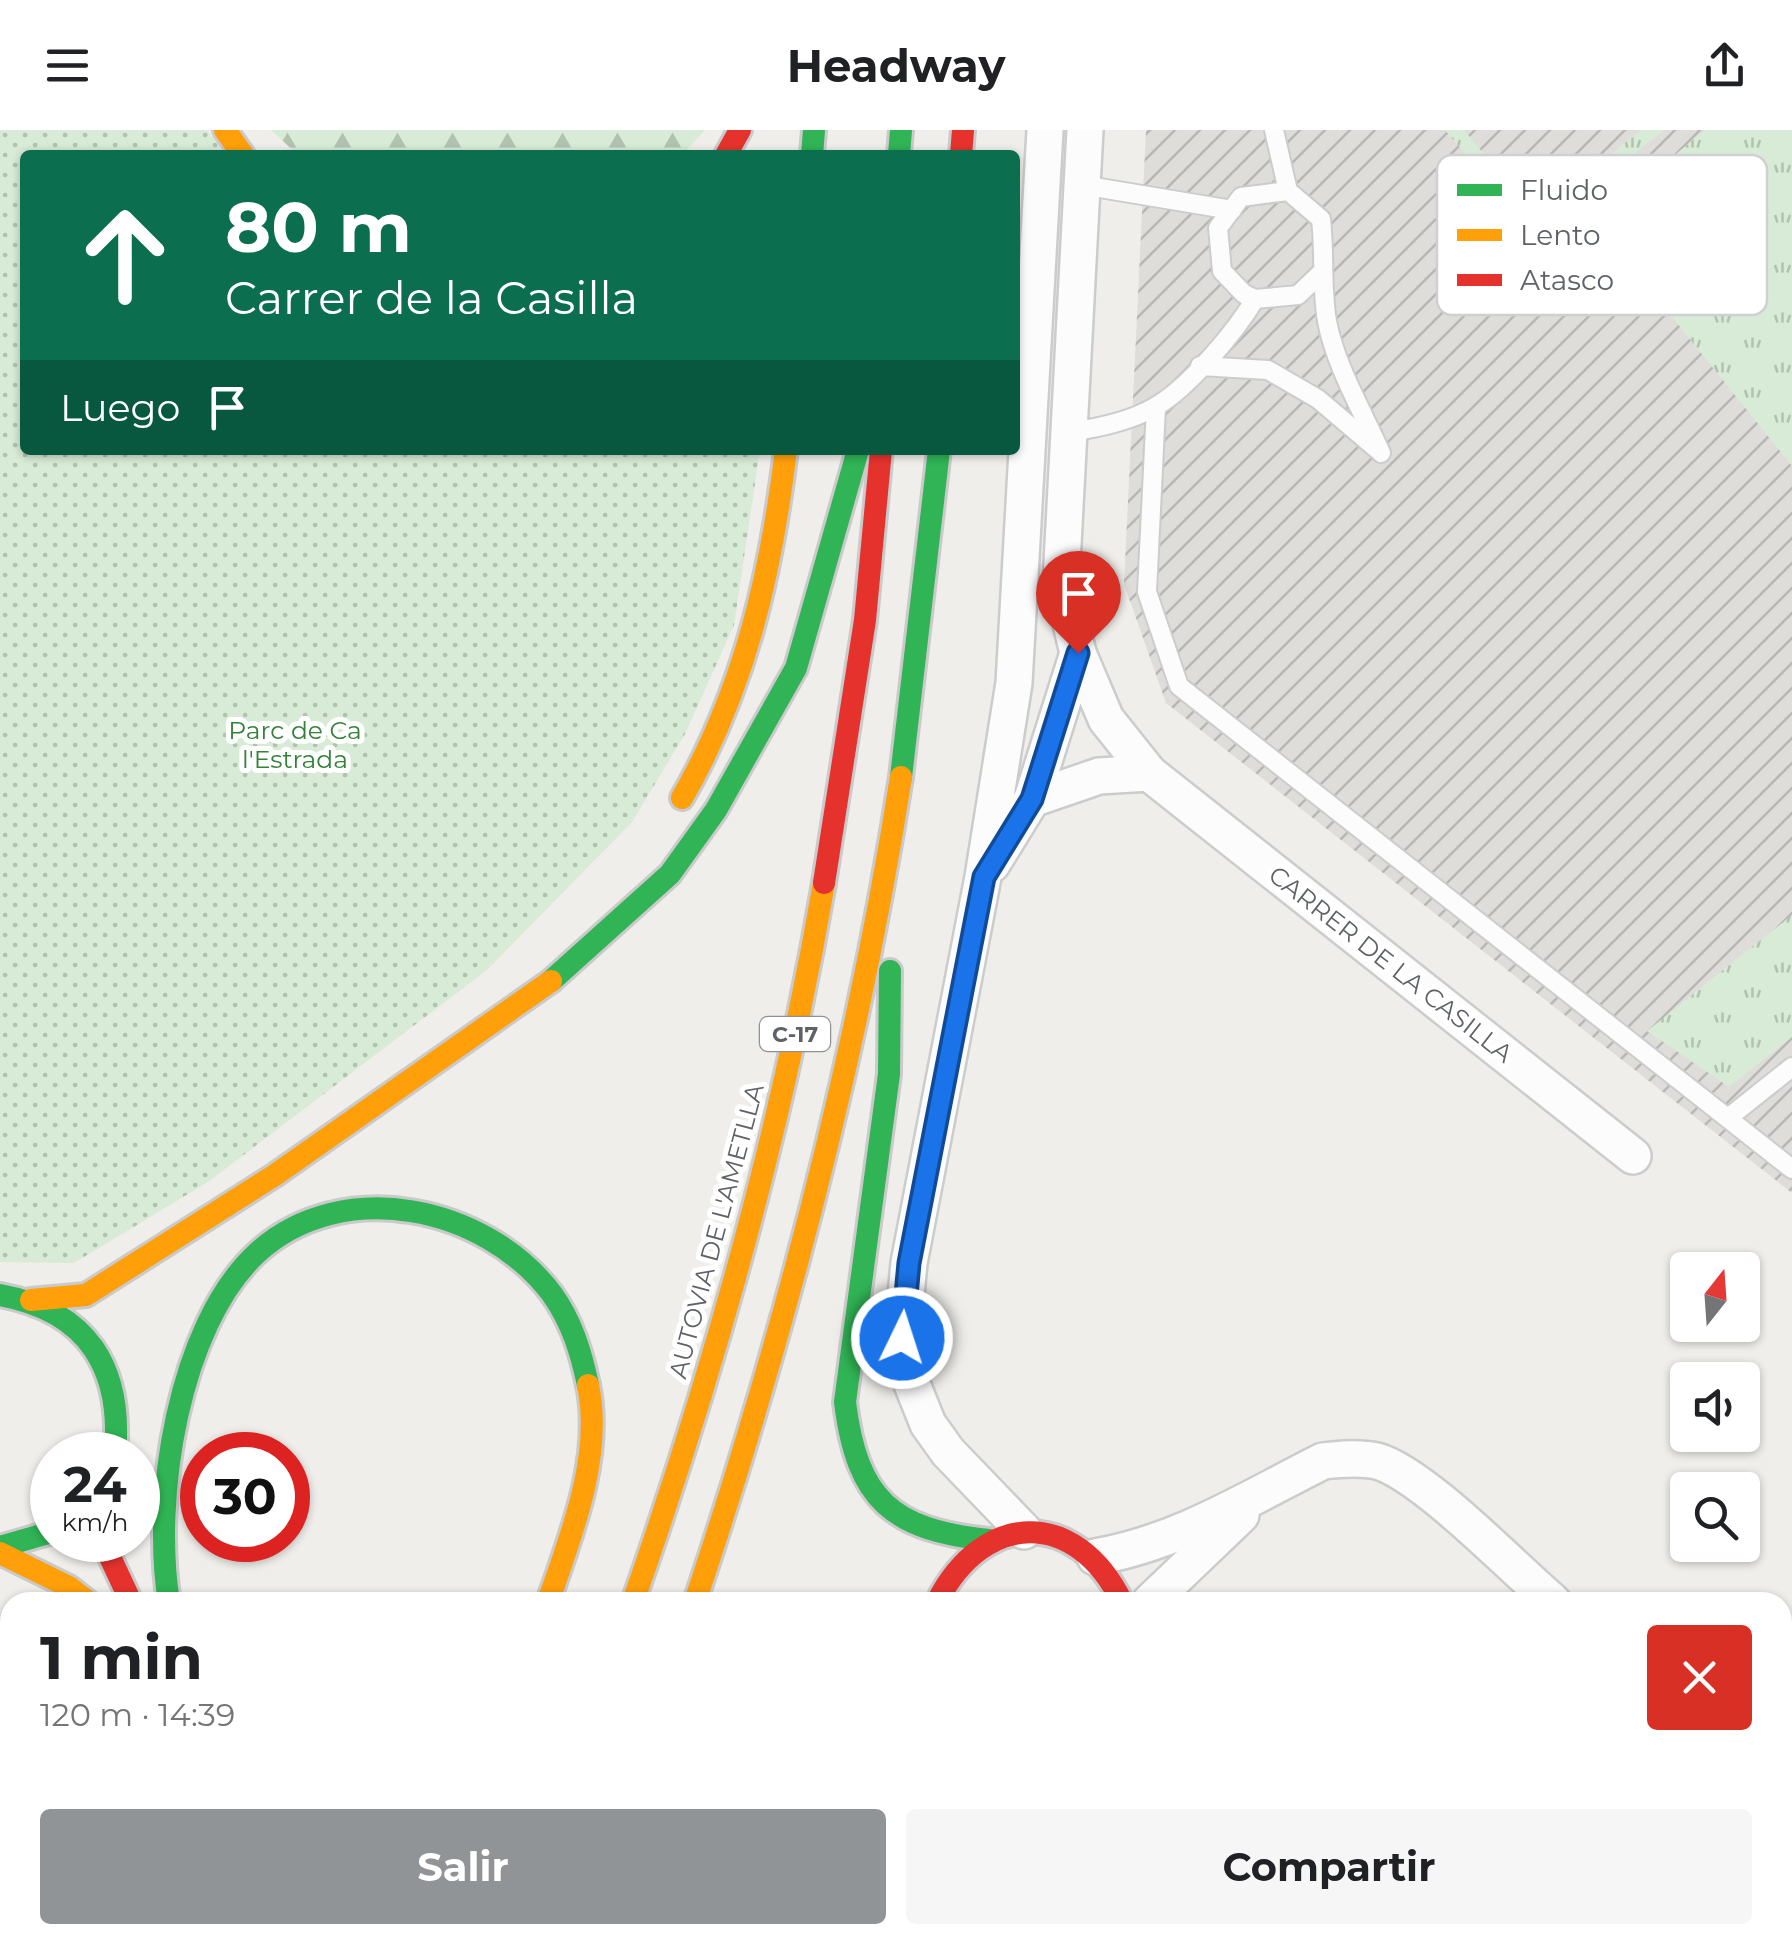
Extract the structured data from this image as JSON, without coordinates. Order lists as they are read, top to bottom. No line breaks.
{"streets":{"main road":["C-17","AUTOVIA DE L'AMETLLA"],"street":["CARRER DE LA CASILLA"]},"parks":["Parc de Ca l'Estrada"],"legend":["Fluido","Lento","Atasco"],"north":"top","page":{"header":"Headway","turn":["80 m","Carrer de la Casilla"],"then":"Luego","speed":"24 km/h","limit":"30","heading":["1 min","120 m · 14:39"],"buttons":["Salir","Compartir"]}}
